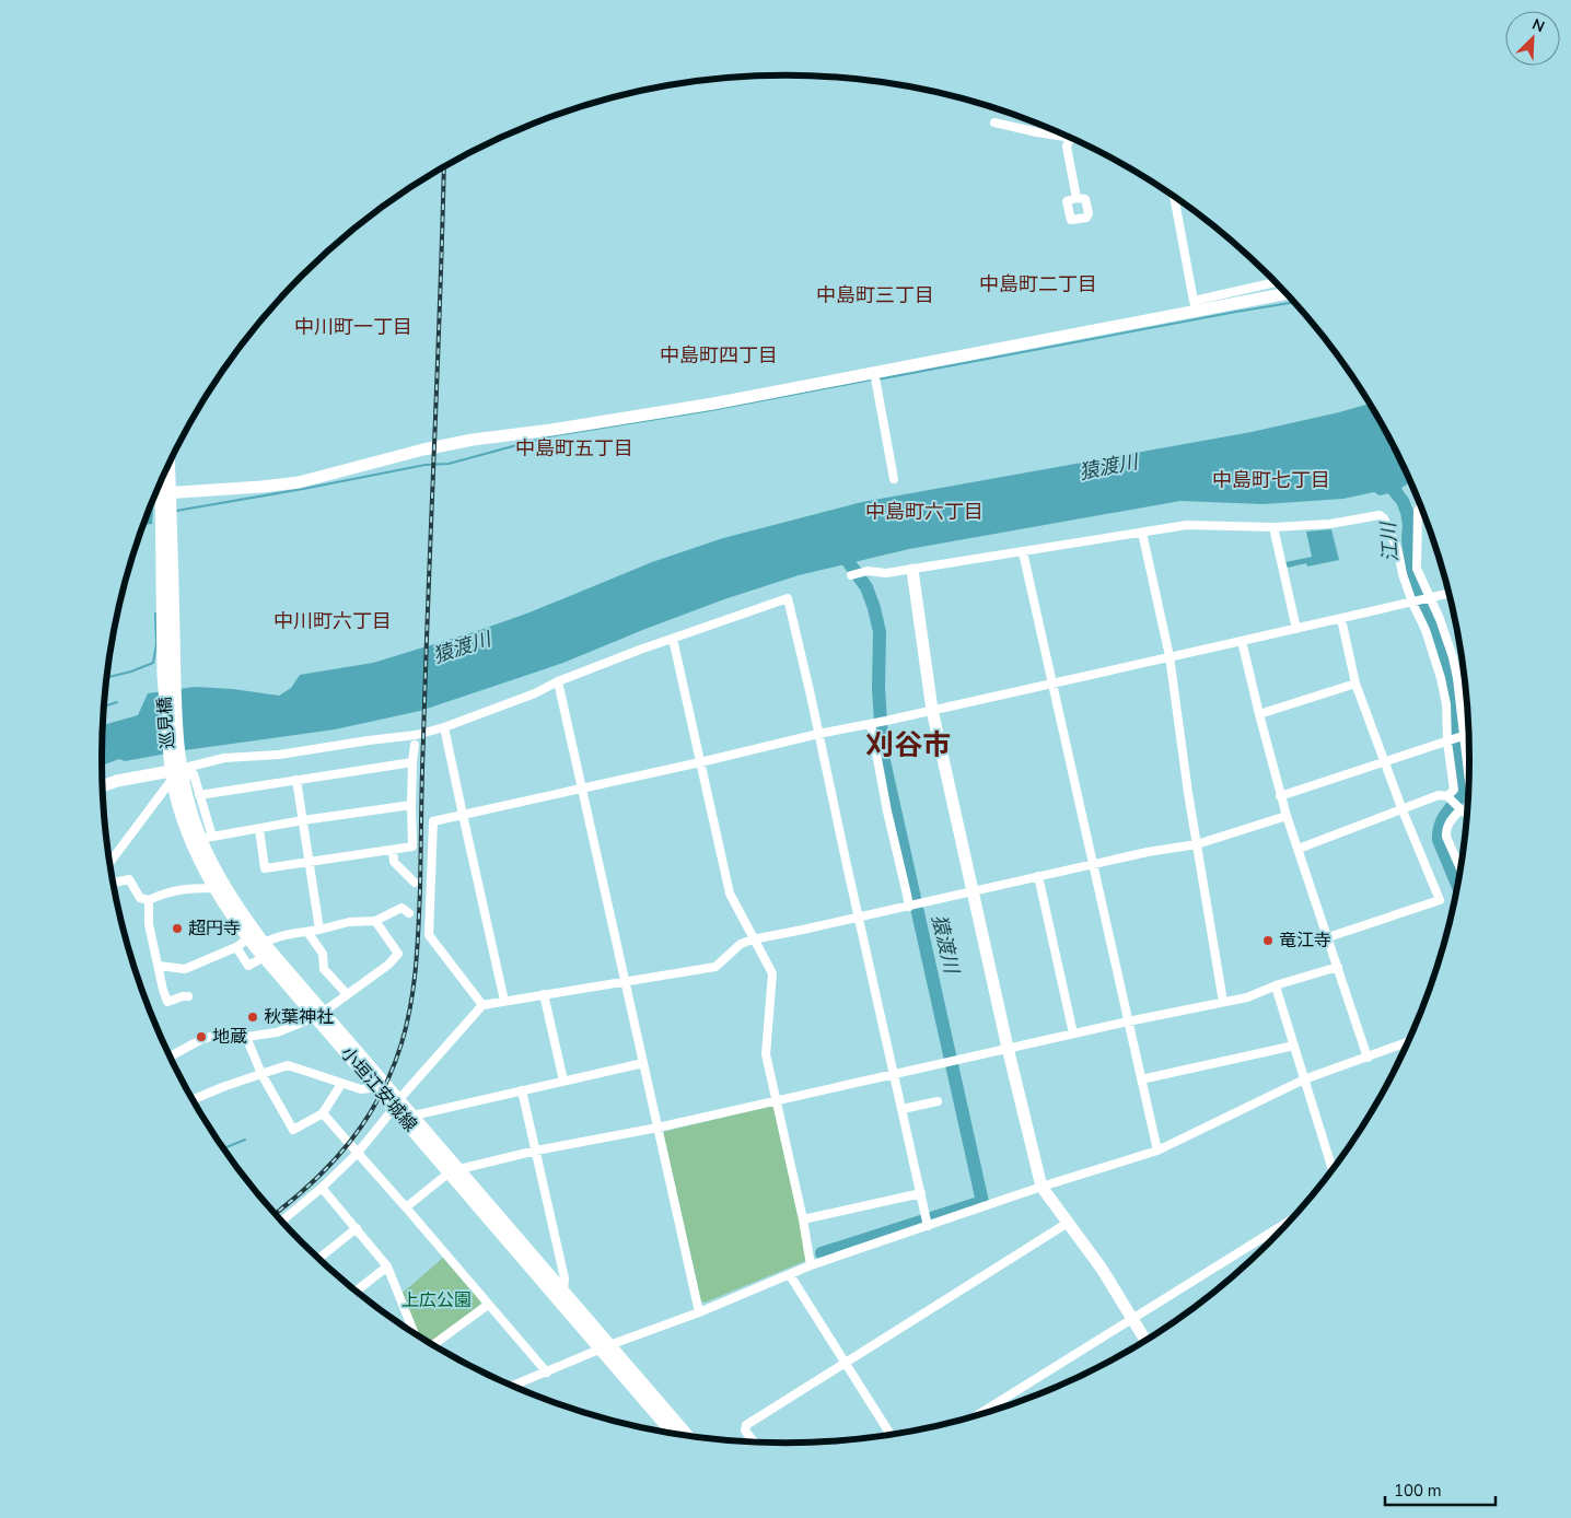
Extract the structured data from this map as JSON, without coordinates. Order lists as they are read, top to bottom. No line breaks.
{"streets":{"street":["巡見橋","小垣江安城線"]},"crossings":[["巡見橋","小垣江安城線"]],"districts":["中島町二丁目","中島町三丁目","中川町一丁目","中島町四丁目","中島町五丁目","中島町七丁目","中島町六丁目","中川町六丁目","刈谷市"],"water":["猿渡川","江川"],"parks":["上広公園"],"places":["超円寺","竜江寺","秋葉神社","地蔵"],"scale_bar":"100 m","north":"top right"}
